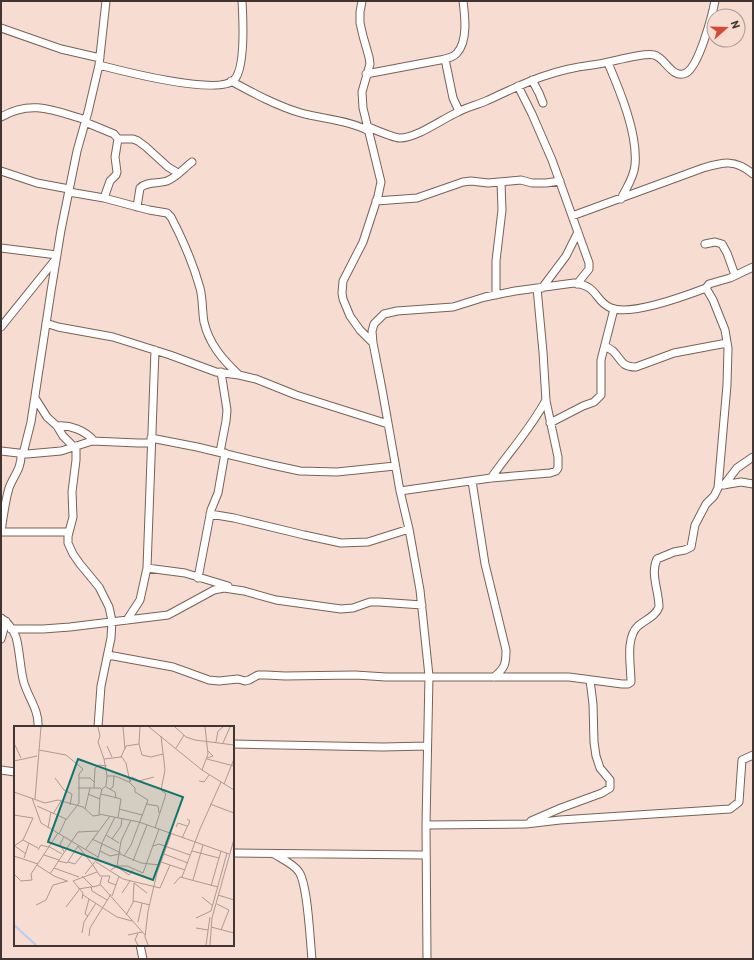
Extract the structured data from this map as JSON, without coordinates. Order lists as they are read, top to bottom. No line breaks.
{"north":"right"}
